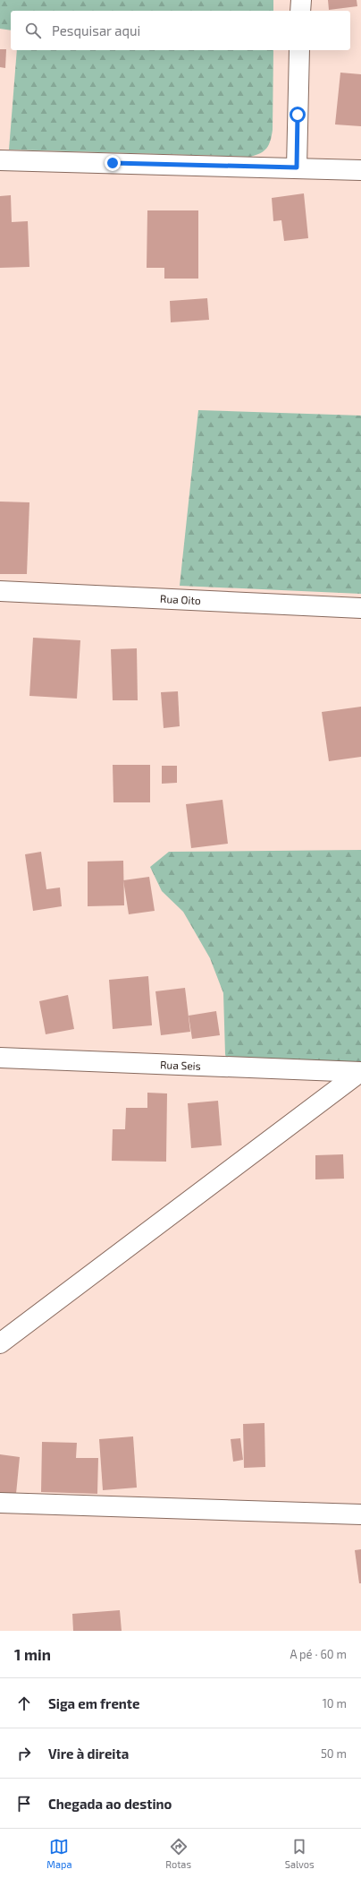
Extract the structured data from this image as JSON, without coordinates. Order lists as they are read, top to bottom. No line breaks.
{"streets":{"street":["Rua Oito","Rua Seis"]},"page":{"search":"Pesquisar aqui","heading":["1 min","A pé · 60 m"],"list":[["Siga em frente","10 m"],["Vire à direita","50 m"],"Chegada ao destino"],"nav":["Mapa","Rotas","Salvos"]}}
